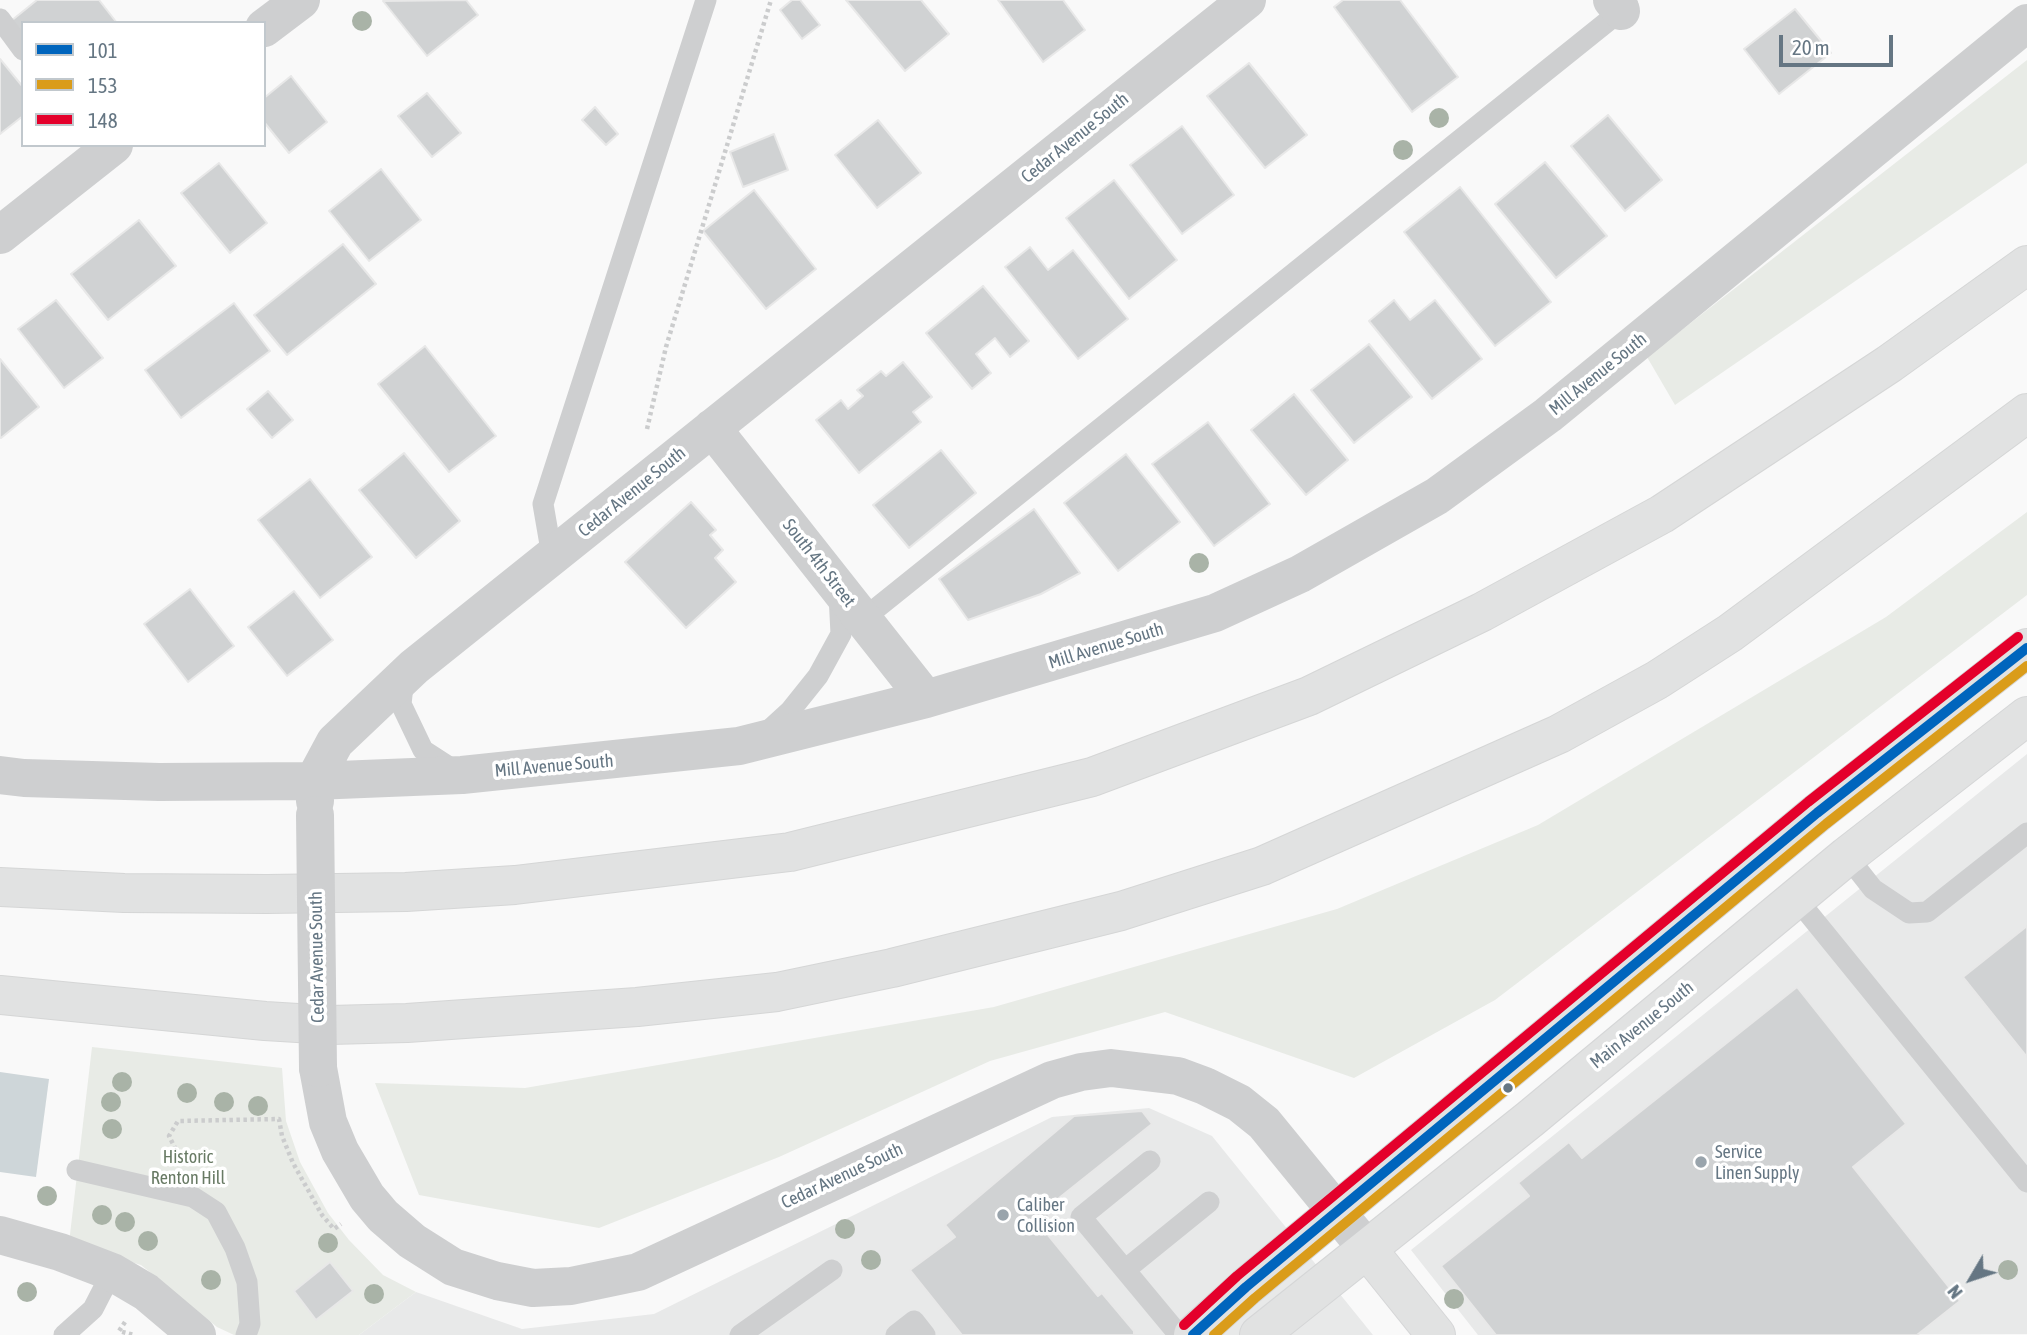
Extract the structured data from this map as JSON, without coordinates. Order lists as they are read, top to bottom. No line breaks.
{"streets":{"main road":["Main Avenue South"],"street":["Cedar Avenue South","Mill Avenue South","South 4th Street"]},"crossings":[["Cedar Avenue South","Mill Avenue South"],["Cedar Avenue South","South 4th Street"],["Cedar Avenue South","Main Avenue South"],["Mill Avenue South","South 4th Street"]],"parks":["Historic Renton Hill"],"places":["Service Linen Supply","Caliber Collision"],"lines":["transit line 148","transit line 101","transit line 153"],"legend":["101","153","148"],"scale_bar":"20 m","north":"bottom left"}
